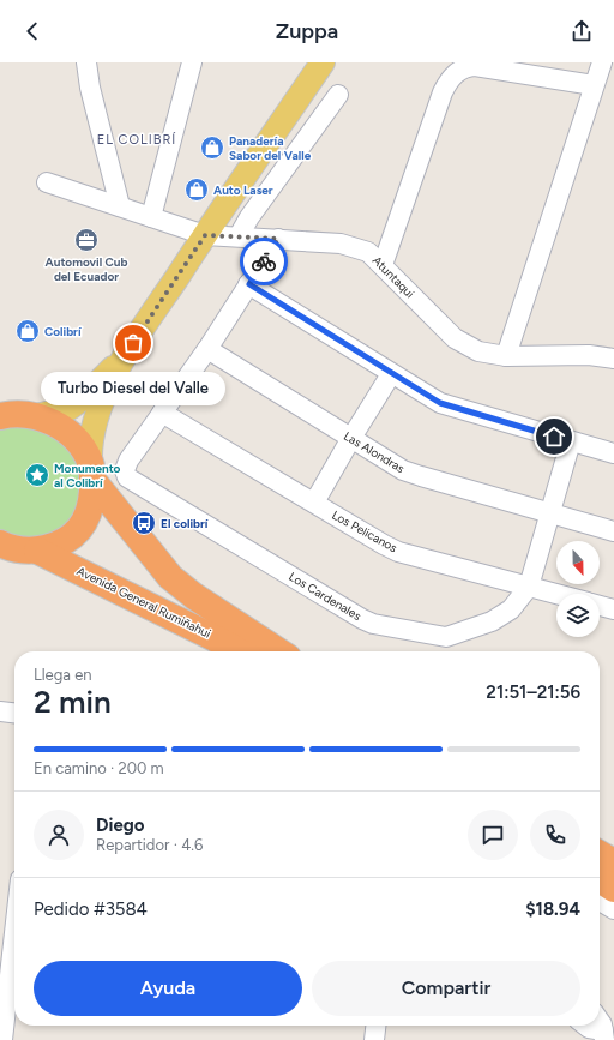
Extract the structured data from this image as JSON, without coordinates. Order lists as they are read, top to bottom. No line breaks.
{"streets":{"highway":["Avenida General Rumiñahui"],"street":["Atuntaqui","Las Alondras","Los Pelicanos","Los Cardenales"]},"crossings":[["Los Pelicanos","Los Cardenales"]],"districts":["EL COLIBRÍ"],"places":{"shop":["Panadería Sabor del Valle","Auto Laser","Colibrí"],"office":["Automovil Cub del Ecuador"],"other":["Turbo Diesel del Valle"],"place":["Monumento al Colibrí"],"bus stop":["El colibrí"]},"north":"bottom","page":{"header":"Zuppa","bubble":"Turbo Diesel del Valle","heading":["2 min","Llega en","21:51–21:56"],"panel":["Diego","Repartidor · 4.6","Pedido #3584","$18.94"],"bar":"En camino · 200 m","buttons":["Ayuda","Compartir"]}}
